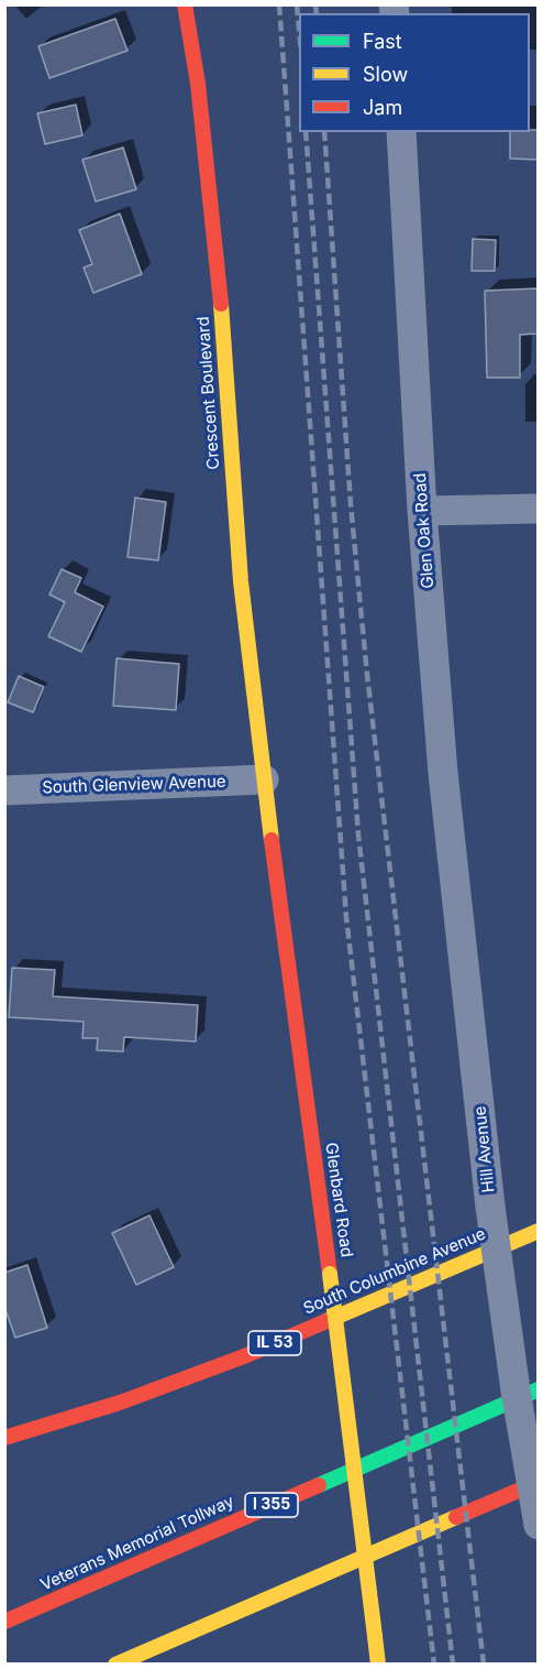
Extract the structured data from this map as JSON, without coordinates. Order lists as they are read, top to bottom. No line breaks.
{"streets":{"main road":["Crescent Boulevard","Glenbard Road","South Columbine Avenue","IL 53","I 355","Veterans Memorial Tollway"],"street":["Glen Oak Road","South Glenview Avenue","Hill Avenue"]},"crossings":[["Crescent Boulevard","South Glenview Avenue"],["Crescent Boulevard","Glenbard Road"],["Glen Oak Road","Hill Avenue"],["South Glenview Avenue","Glenbard Road"]],"legend":["Fast","Slow","Jam"]}
